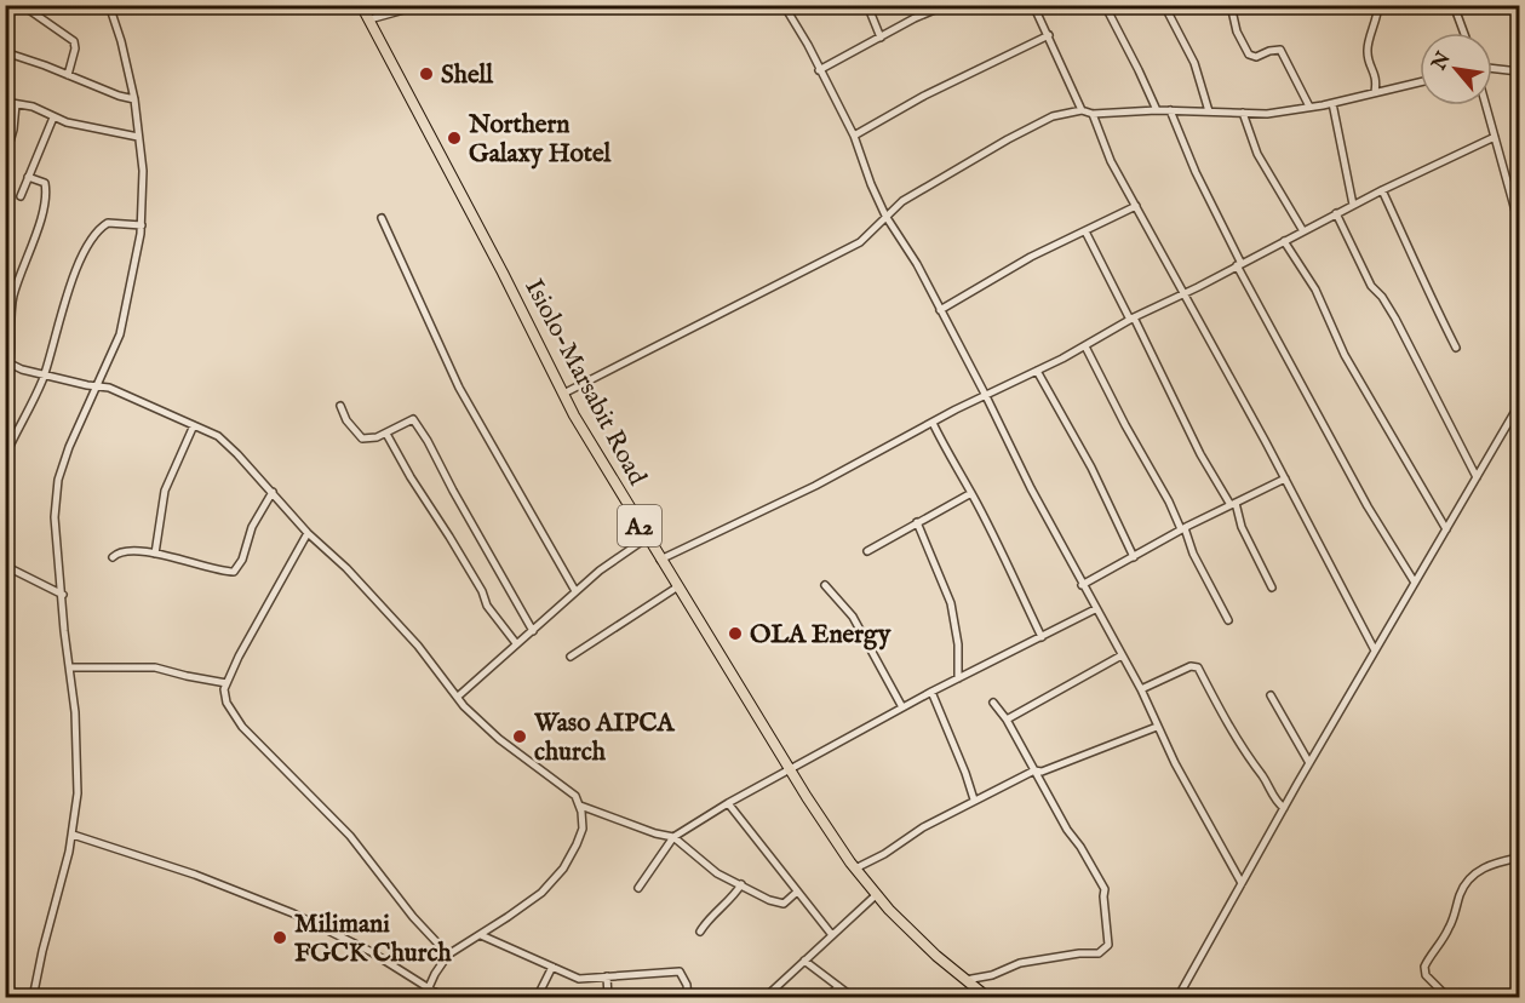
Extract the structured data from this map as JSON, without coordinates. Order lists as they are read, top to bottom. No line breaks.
{"streets":{"highway":["Isiolo-Marsabit Road","A2"]},"places":["Shell","Northern Galaxy Hotel","OLA Energy","Waso AIPCA church","Milimani FGCK Church"],"north":"top left"}
